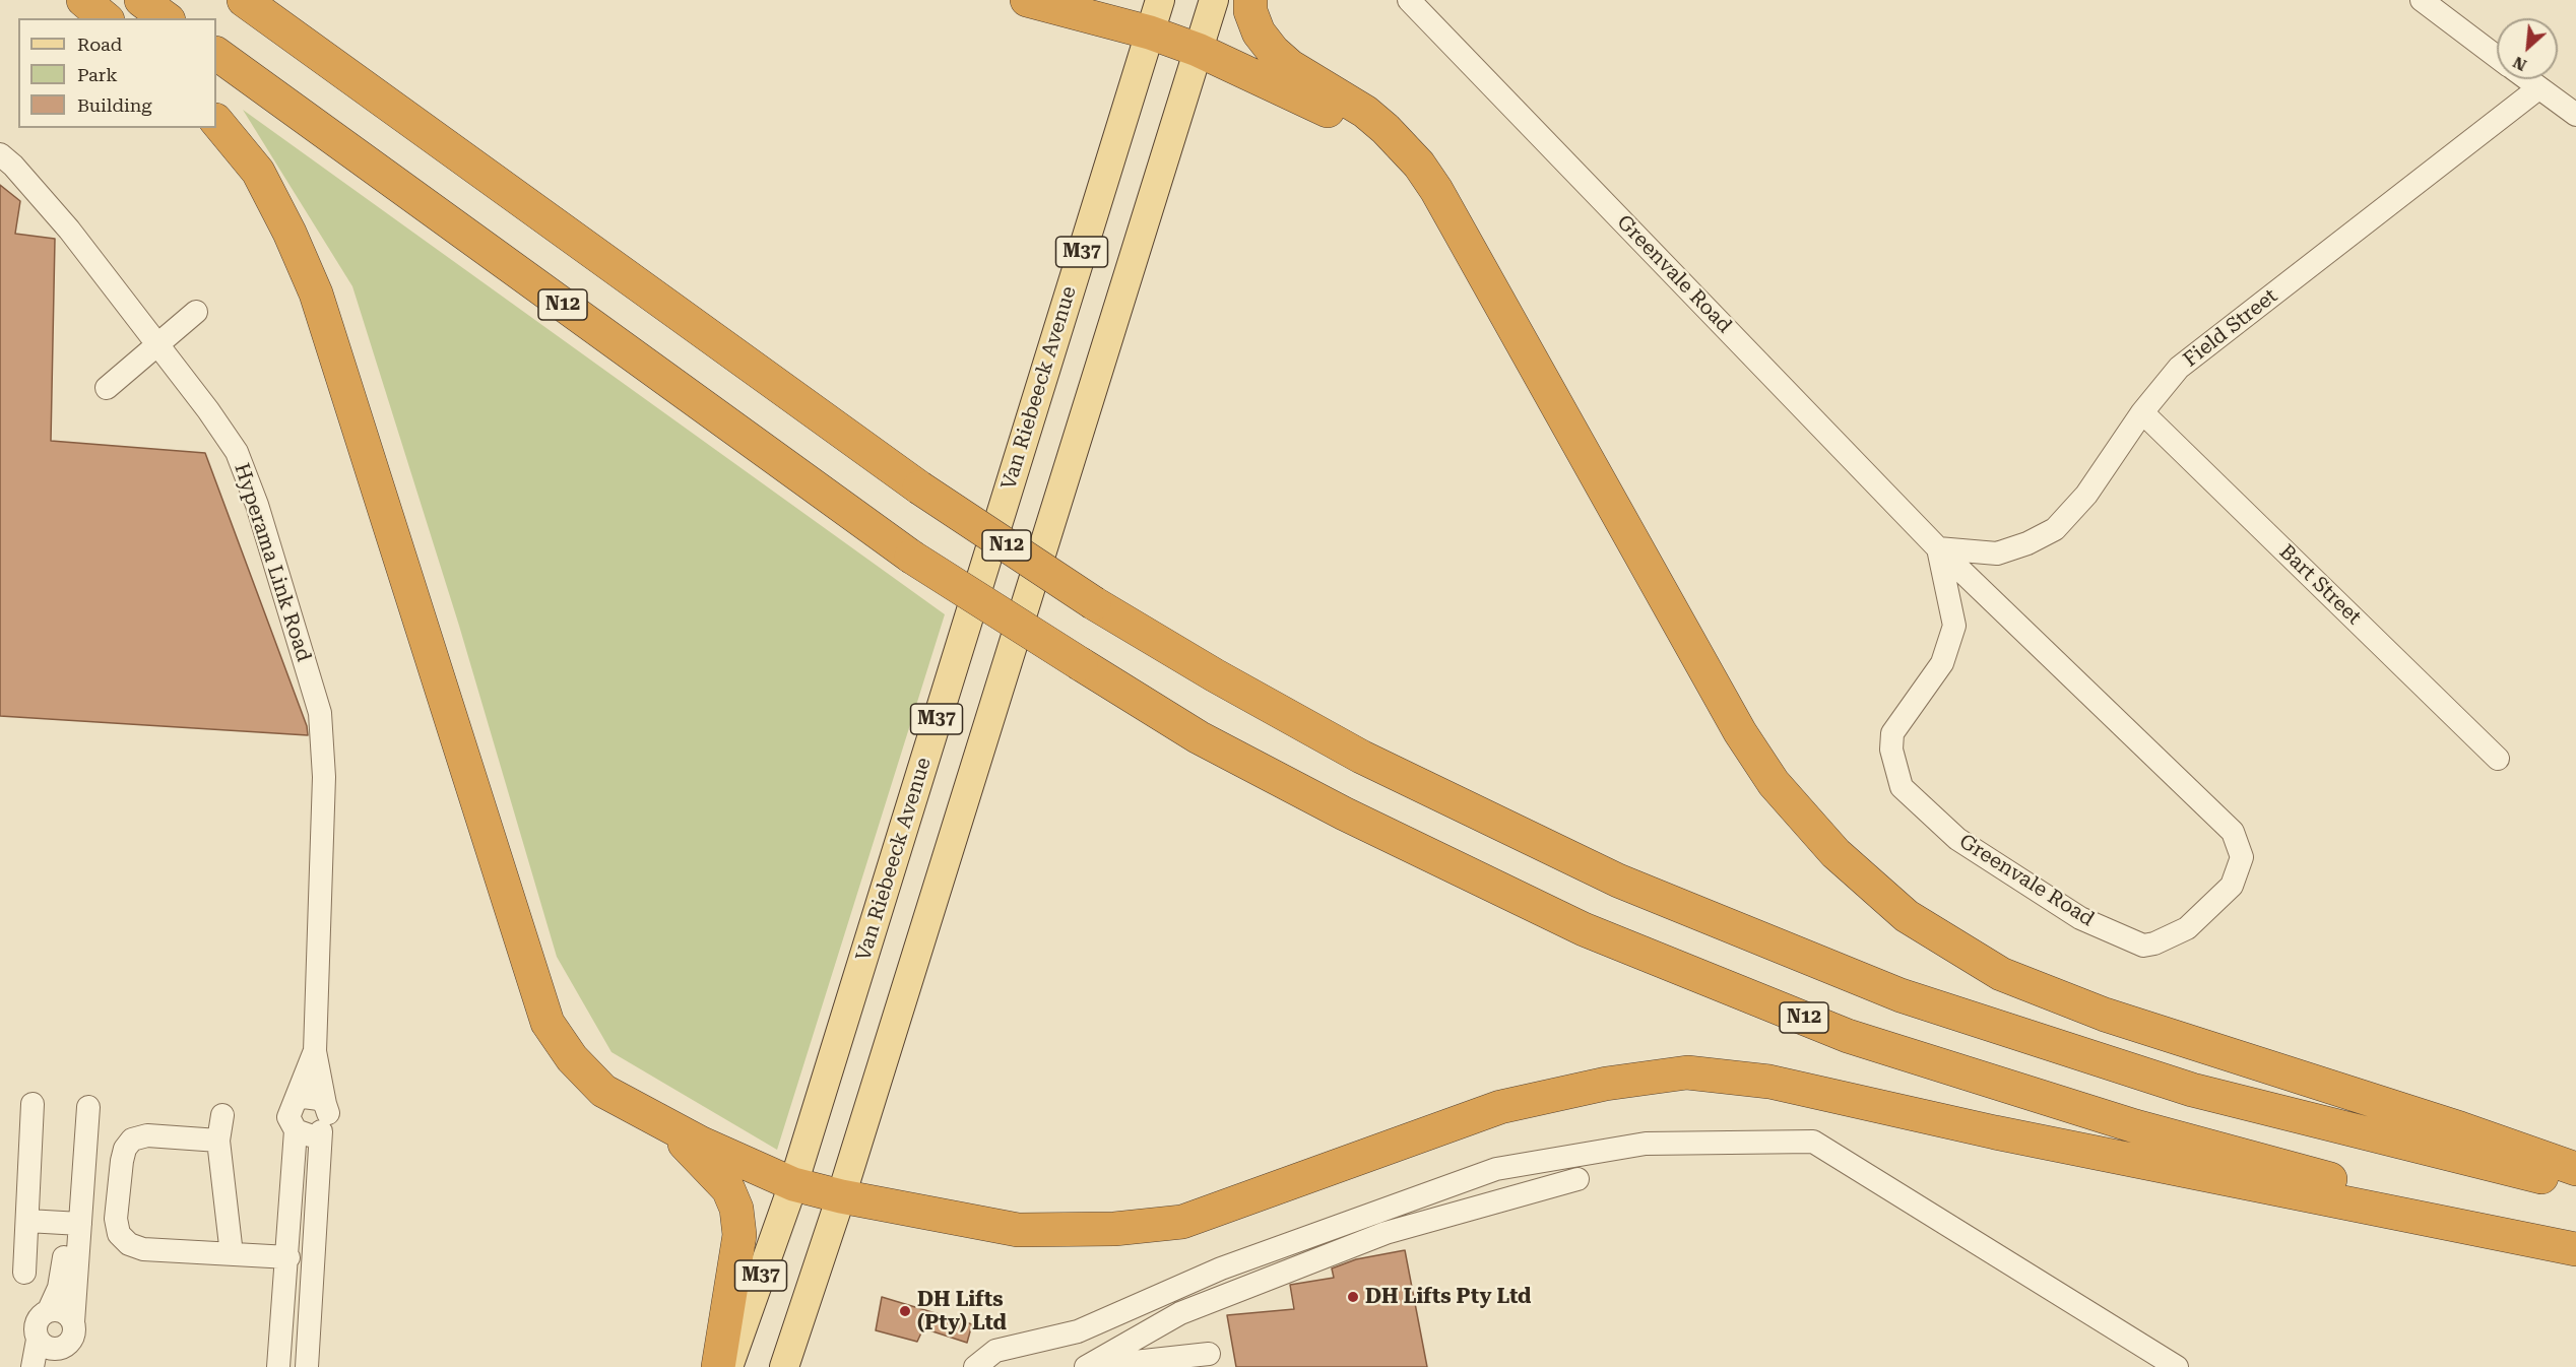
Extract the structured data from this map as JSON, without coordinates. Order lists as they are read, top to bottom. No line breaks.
{"streets":{"highway":["N12"],"main road":["M37","Van Riebeeck Avenue"],"street":["Greenvale Road","Field Street","Hyperama Link Road","Bart Street"]},"crossings":[["Greenvale Road","Field Street"],["Field Street","Bart Street"]],"places":["DH Lifts Pty Ltd","DH Lifts (Pty) Ltd"],"legend":["Road","Park","Building"],"north":"bottom left"}
